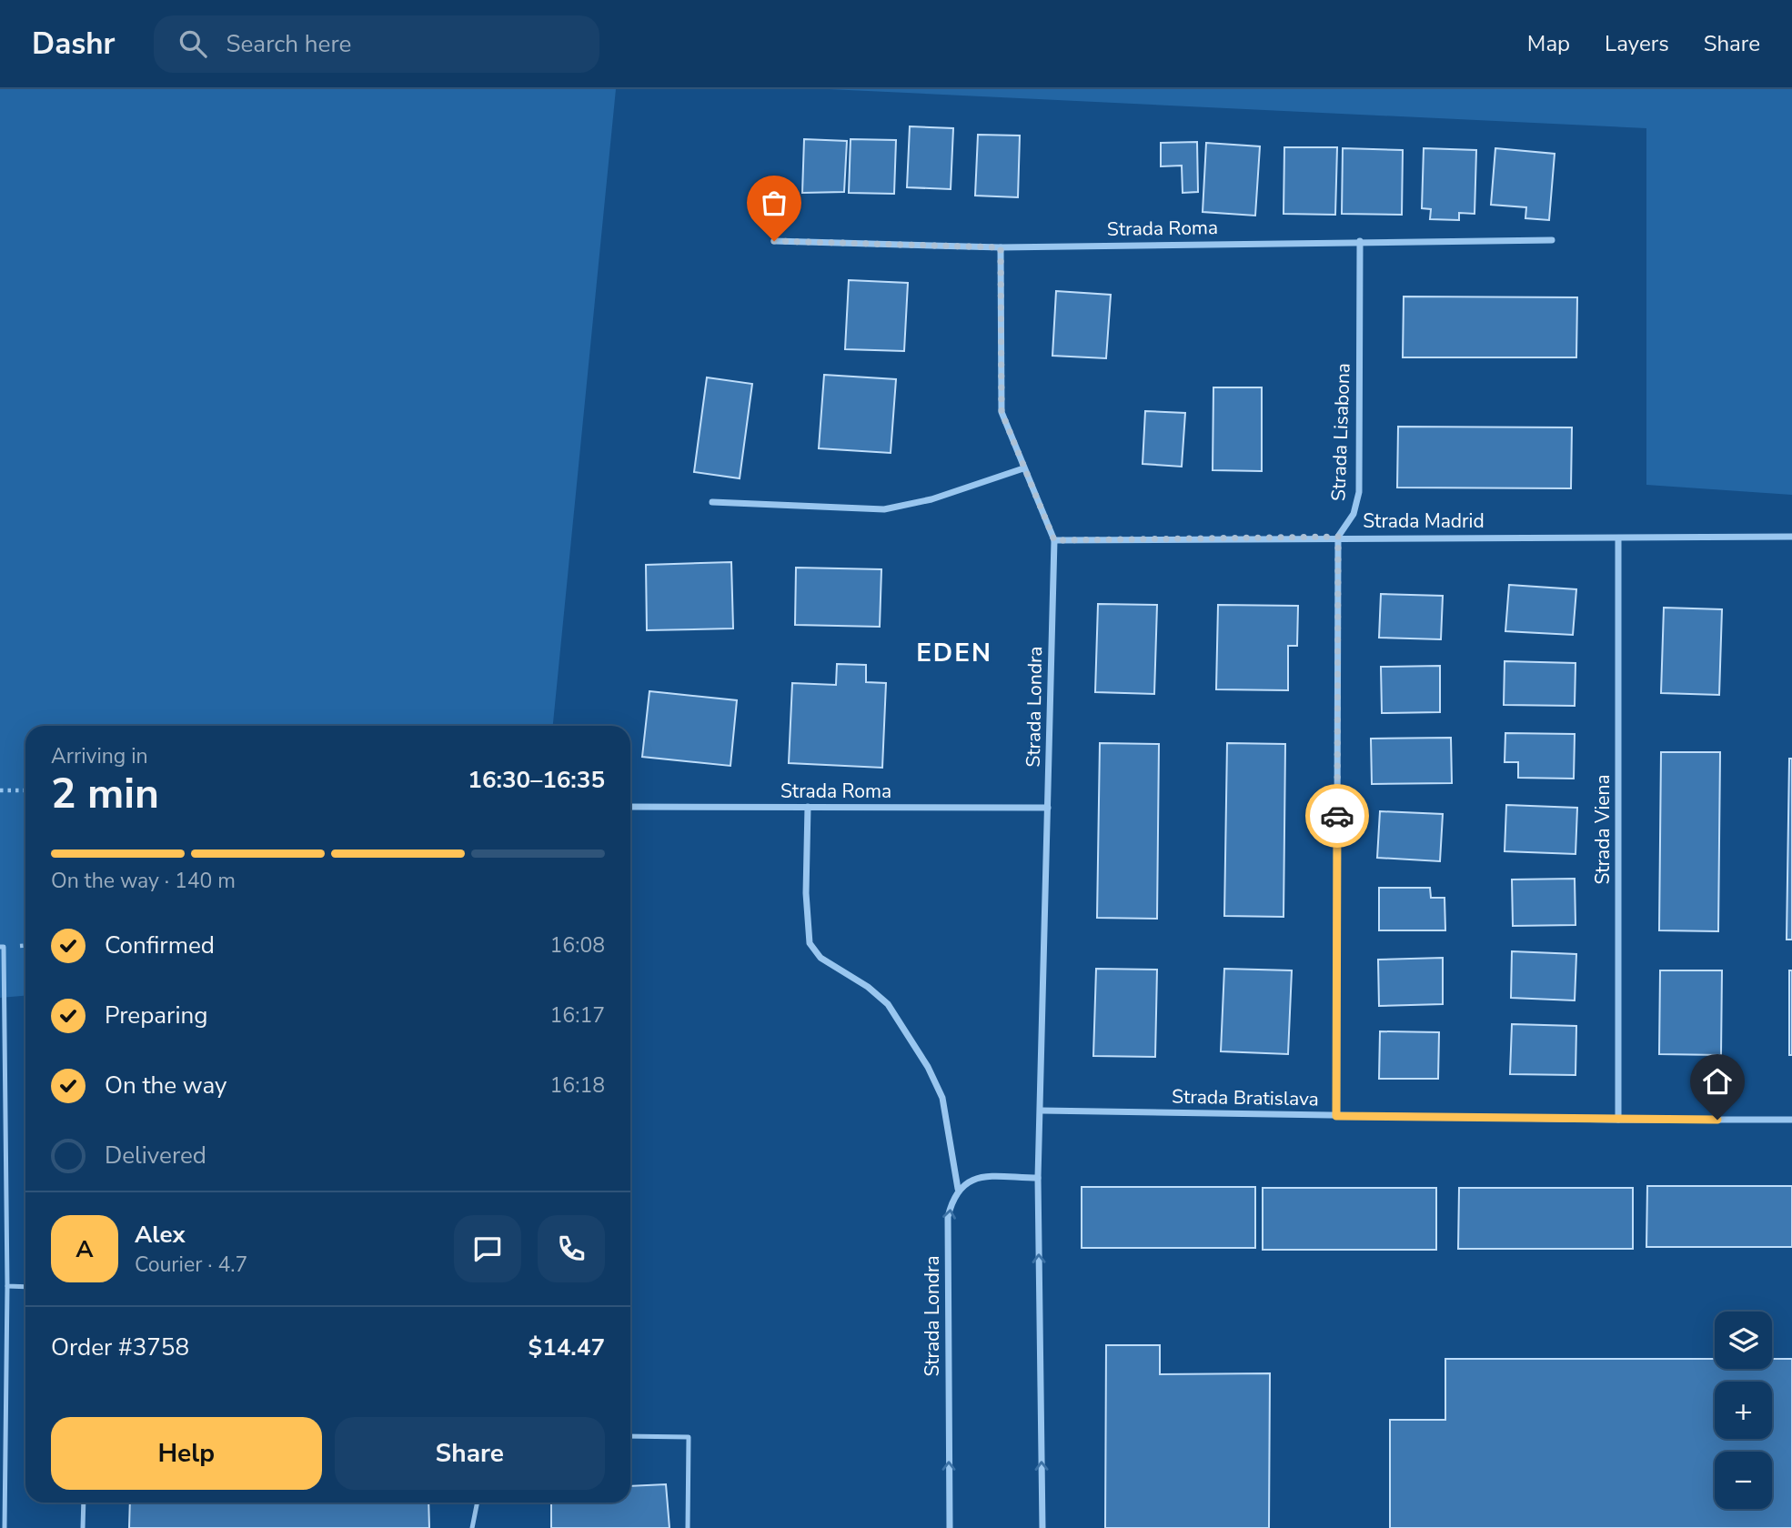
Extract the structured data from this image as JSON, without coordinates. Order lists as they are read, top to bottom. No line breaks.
{"streets":{"street":["Strada Roma","Strada Lisabona","Strada Madrid","Strada Londra","Strada Viena","Strada Bratislava"]},"crossings":[["Strada Roma","Strada Lisabona"],["Strada Roma","Strada Londra"],["Strada Lisabona","Strada Madrid"],["Strada Madrid","Strada Londra"],["Strada Madrid","Strada Viena"],["Strada Londra","Strada Bratislava"],["Strada Viena","Strada Bratislava"]],"one_way":["Strada Londra"],"districts":["EDEN"],"page":{"header":"Dashr","search":"Search here","nav":["Map","Layers","Share"],"heading":["2 min","Arriving in","16:30–16:35"],"panel":["Alex","Courier · 4.7","Order #3758","$14.47"],"bar":"On the way · 140 m","list":[["Confirmed","16:08"],["Preparing","16:17"],["On the way","16:18"],"Delivered"],"round":"A","map_buttons":["+","−"],"buttons":["Help","Share"]}}
